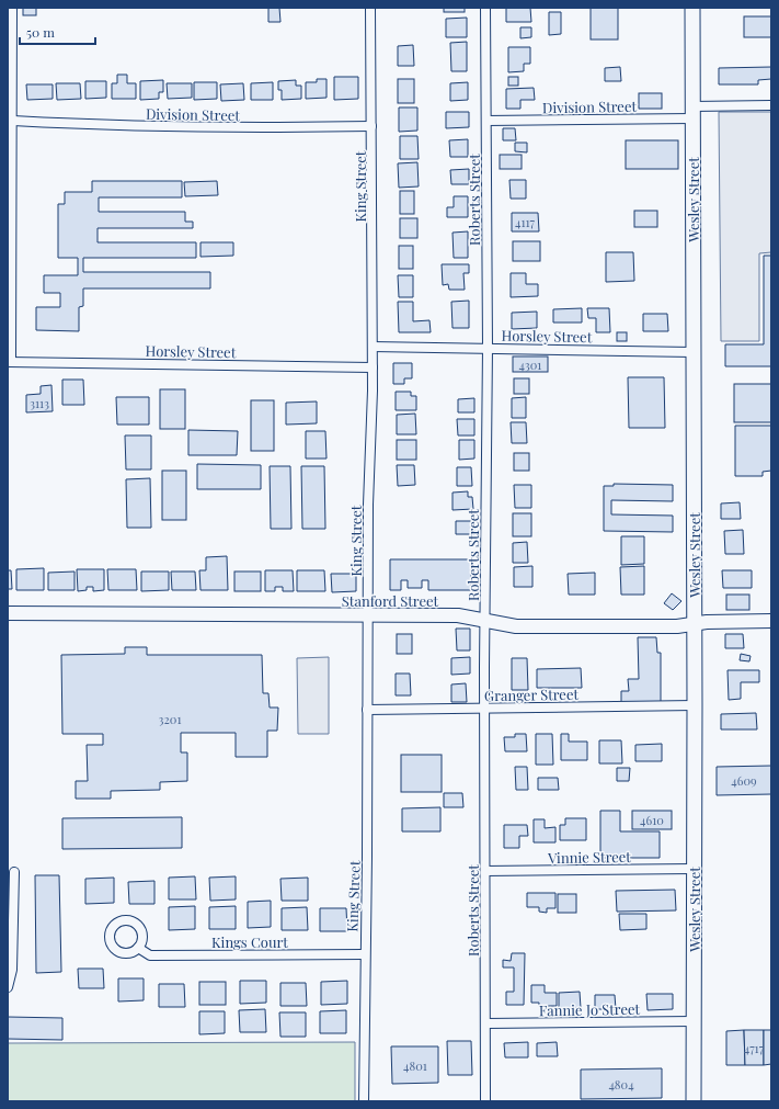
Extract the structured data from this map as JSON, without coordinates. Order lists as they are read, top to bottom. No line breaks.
{"streets":{"main road":["Wesley Street"],"street":["Division Street","King Street","Roberts Street","Horsley Street","Stanford Street","Granger Street","Vinnie Street","Kings Court","Fannie Jo Street"]},"crossings":[["Division Street","King Street"],["Division Street","Roberts Street"],["Division Street","Wesley Street"],["King Street","Horsley Street"],["King Street","Stanford Street"],["King Street","Granger Street"],["King Street","Kings Court"],["Roberts Street","Horsley Street"],["Roberts Street","Stanford Street"],["Roberts Street","Granger Street"],["Roberts Street","Vinnie Street"],["Roberts Street","Fannie Jo Street"],["Wesley Street","Horsley Street"],["Wesley Street","Stanford Street"],["Wesley Street","Granger Street"],["Wesley Street","Vinnie Street"],["Wesley Street","Fannie Jo Street"]],"house_numbers":["4117","4301","3113","3201","4609","4610","4717","4801","4804"],"scale_bar":"50 m"}
